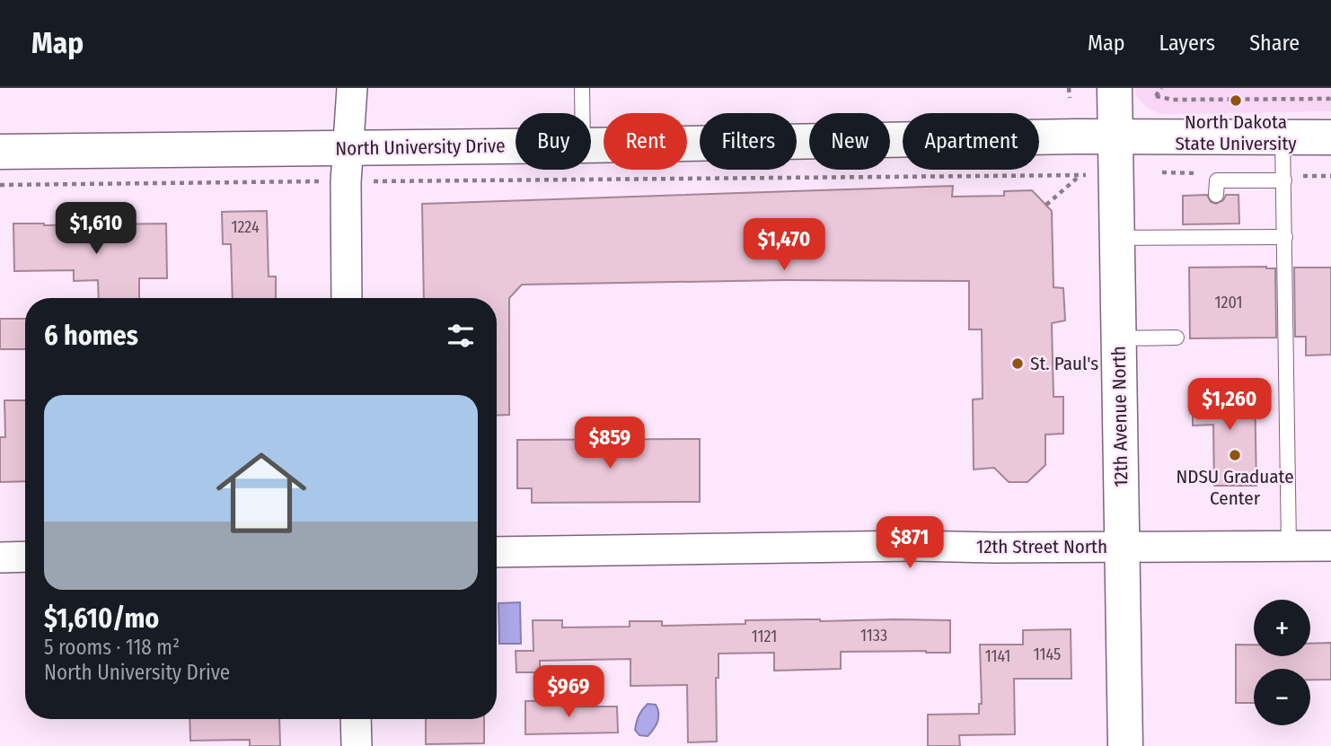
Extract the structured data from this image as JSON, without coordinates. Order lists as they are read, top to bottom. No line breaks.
{"streets":{"main road":["North University Drive","12th Avenue North"],"street":["12th Street North"]},"crossings":[["North University Drive","12th Avenue North"],["12th Avenue North","12th Street North"]],"places":["North Dakota State University","St. Paul's","NDSU Graduate Center"],"house_numbers":["1224","1201","1133","1121","1145","1141"],"page":{"header":"Map","nav":["Map","Layers","Share"],"chip":["Buy","Rent","Filters","New","Apartment"],"price":["$1,610","$1,470","$1,260","$859","$871","$969"],"heading":"6 homes","list":[{"name":"$1,610/mo","note":"5 rooms · 118 m² · North University Drive"}],"map_buttons":["+","−"]}}
